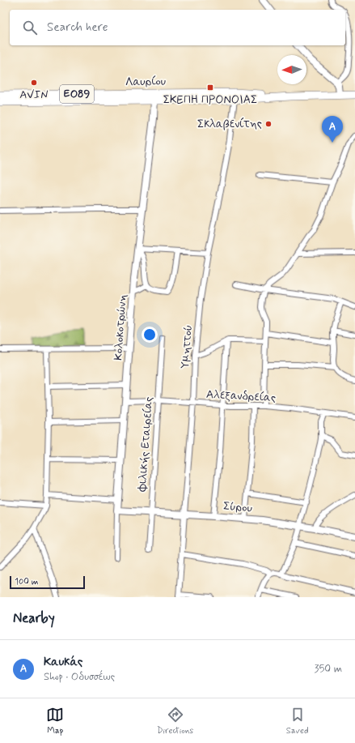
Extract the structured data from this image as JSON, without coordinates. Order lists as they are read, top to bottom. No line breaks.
{"streets":{"main road":["Λαυρίου","ΕΟ89"],"street":["Κολοκοτρώνη","Υμηττού","Αλεξανδρείας","Φιλικής Εταιρείας","Σύρου"]},"crossings":[["Λαυρίου","Κολοκοτρώνη"],["Λαυρίου","Υμηττού"],["Κολοκοτρώνη","Αλεξανδρείας"],["Κολοκοτρώνη","Σύρου"],["Υμηττού","Αλεξανδρείας"],["Υμηττού","Σύρου"],["Αλεξανδρείας","Φιλικής Εταιρείας"],["Φιλικής Εταιρείας","Σύρου"]],"places":{"other":["AVIN","Σκλαβενίτης"],"transit":["ΣΚΕΠΗ ΠΡΟΝΟΙΑΣ"]},"scale_bar":"100 m","north":"left","page":{"search":"Search here","pins":"A","scale":"100 m","heading":"Nearby","list":[{"mark":"A","name":"Καυκάς","note":"Shop · Οδυσσέως","value":"350 m"}],"nav":["Map","Directions","Saved"]}}
